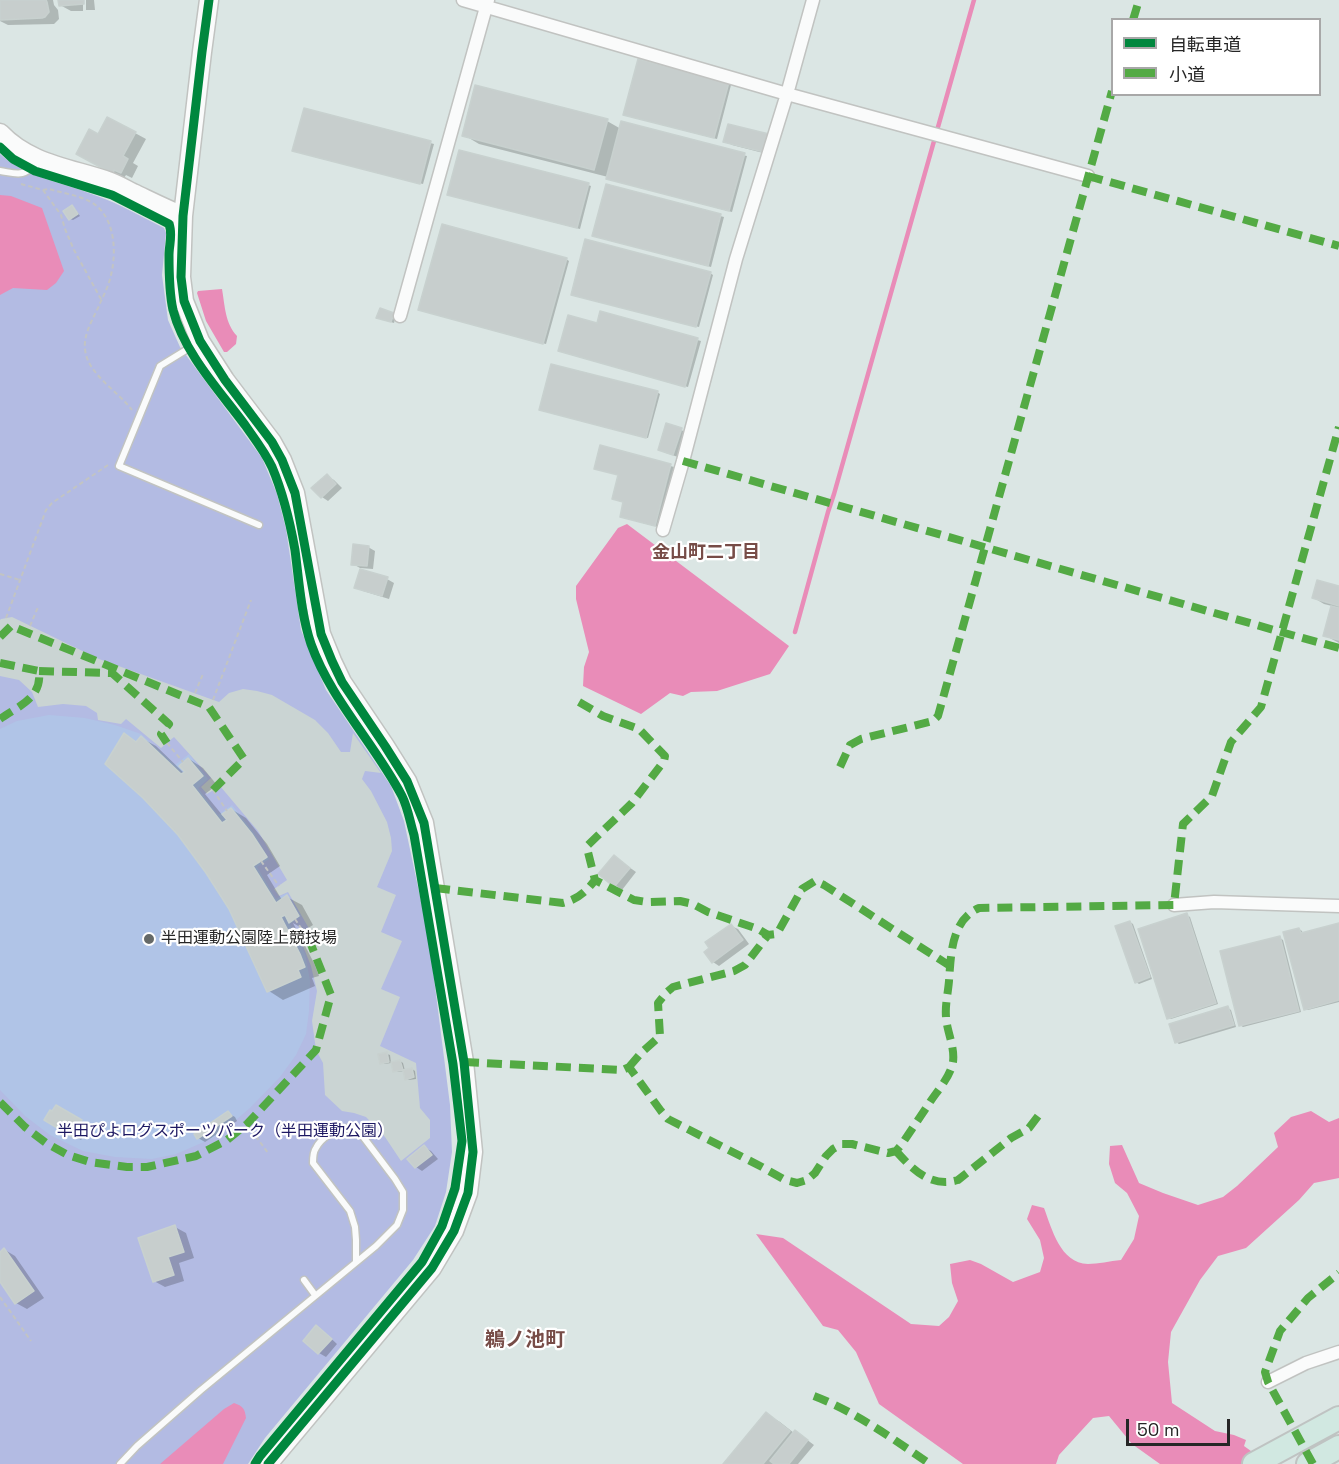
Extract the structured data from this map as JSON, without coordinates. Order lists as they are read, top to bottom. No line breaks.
{"districts":["金山町二丁目","鵜ノ池町"],"parks":["半田ぴよログスポーツパーク（半田運動公園）"],"places":["半田運動公園陸上競技場"],"legend":["自転車道","小道"],"scale_bar":"50 m"}
